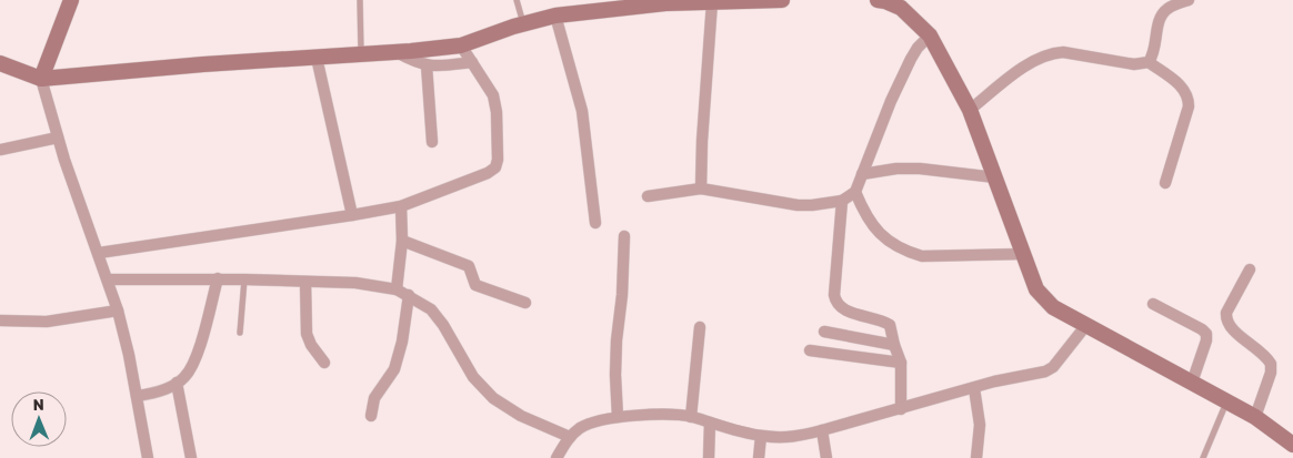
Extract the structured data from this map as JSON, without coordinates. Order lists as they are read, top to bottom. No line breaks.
{"north":"top"}
